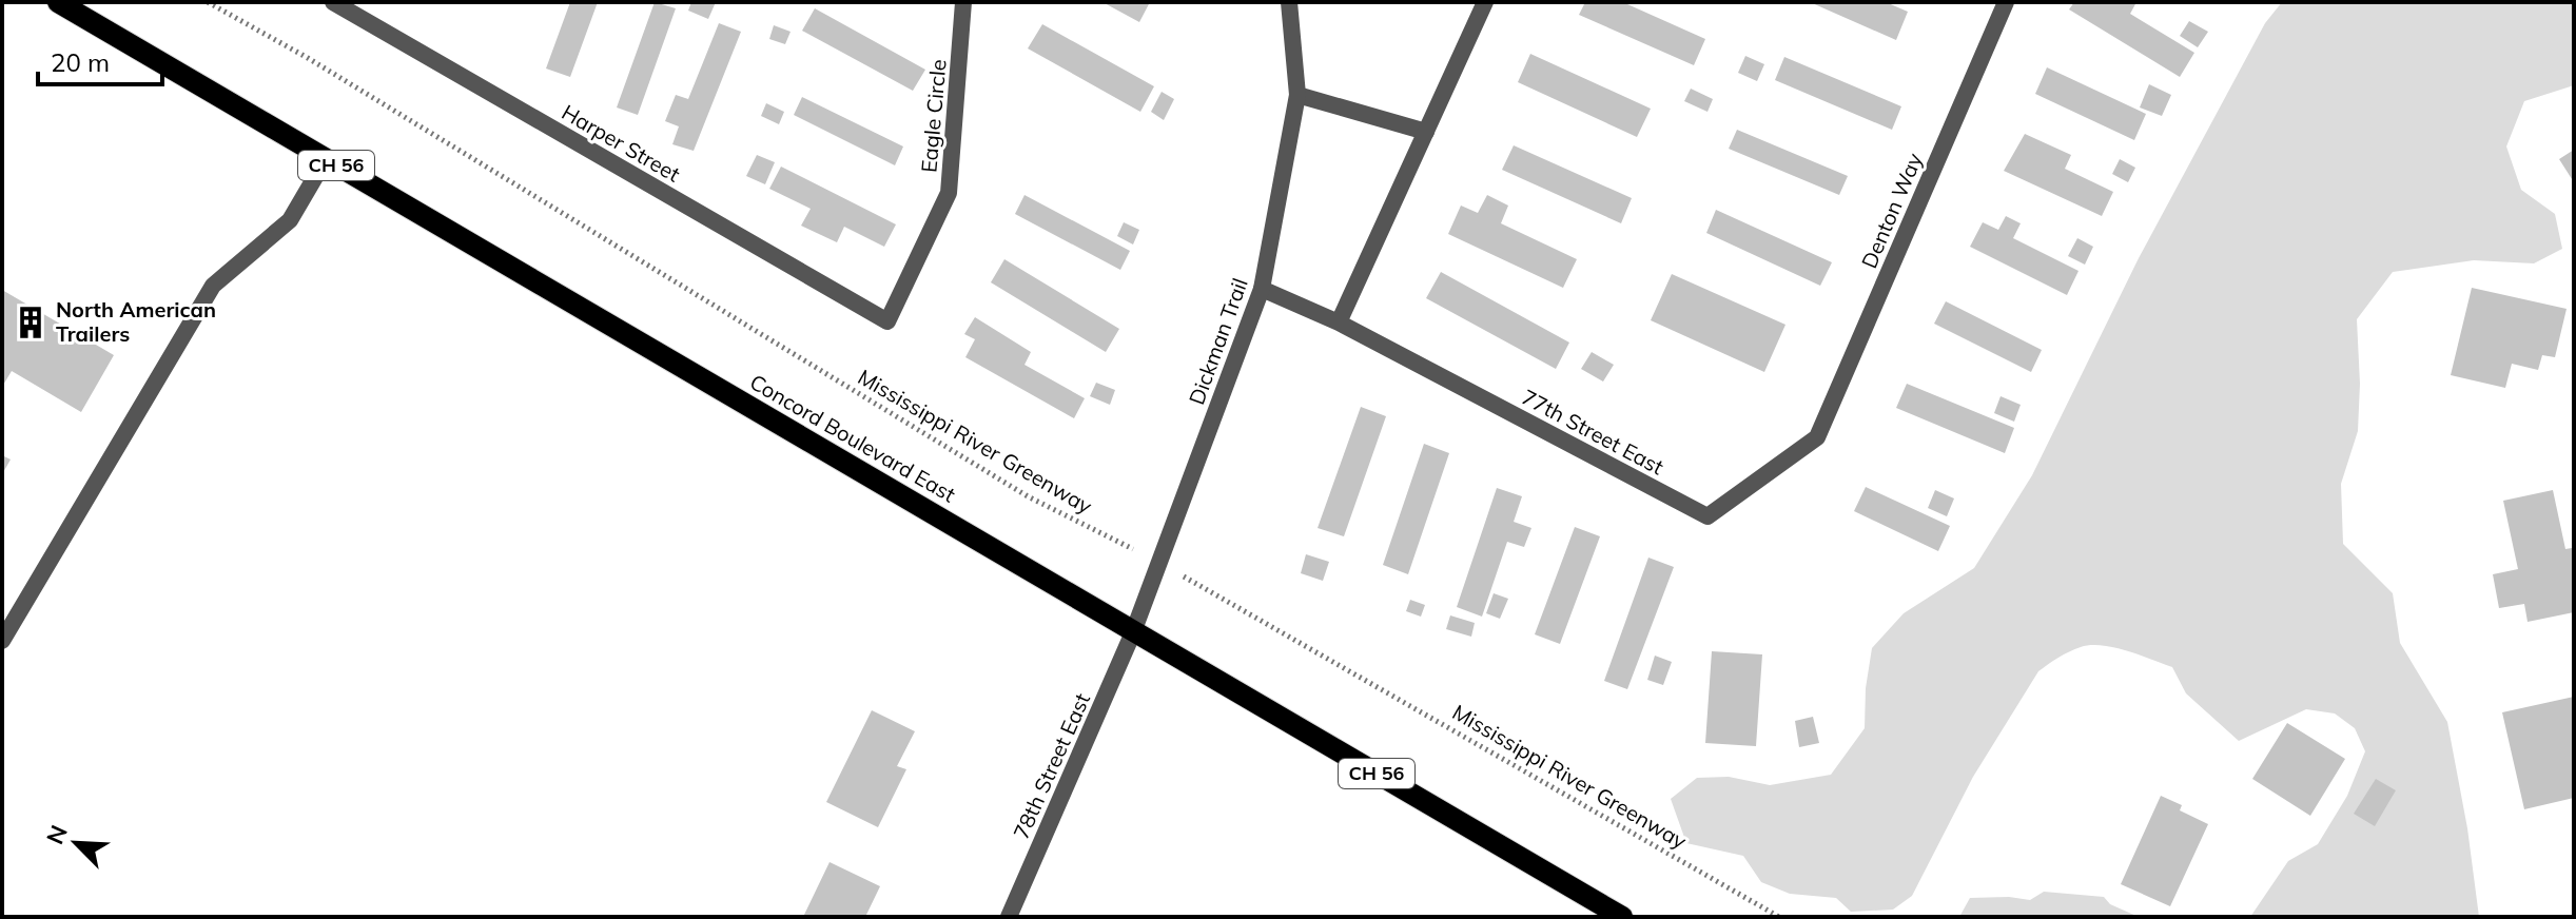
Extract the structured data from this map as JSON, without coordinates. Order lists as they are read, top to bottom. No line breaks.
{"streets":{"main road":["CH 56","Concord Boulevard East"],"street":["Eagle Circle","Harper Street","Denton Way","Dickman Trail","77th Street East","78th Street East"],"path":["Mississippi River Greenway"]},"crossings":[["Eagle Circle","Harper Street"],["Denton Way","77th Street East"],["Dickman Trail","77th Street East"],["Dickman Trail","Concord Boulevard East"],["Dickman Trail","Mississippi River Greenway"],["Dickman Trail","78th Street East"],["Concord Boulevard East","78th Street East"]],"places":{"building":["North American Trailers"]},"scale_bar":"20 m","north":"top left"}
